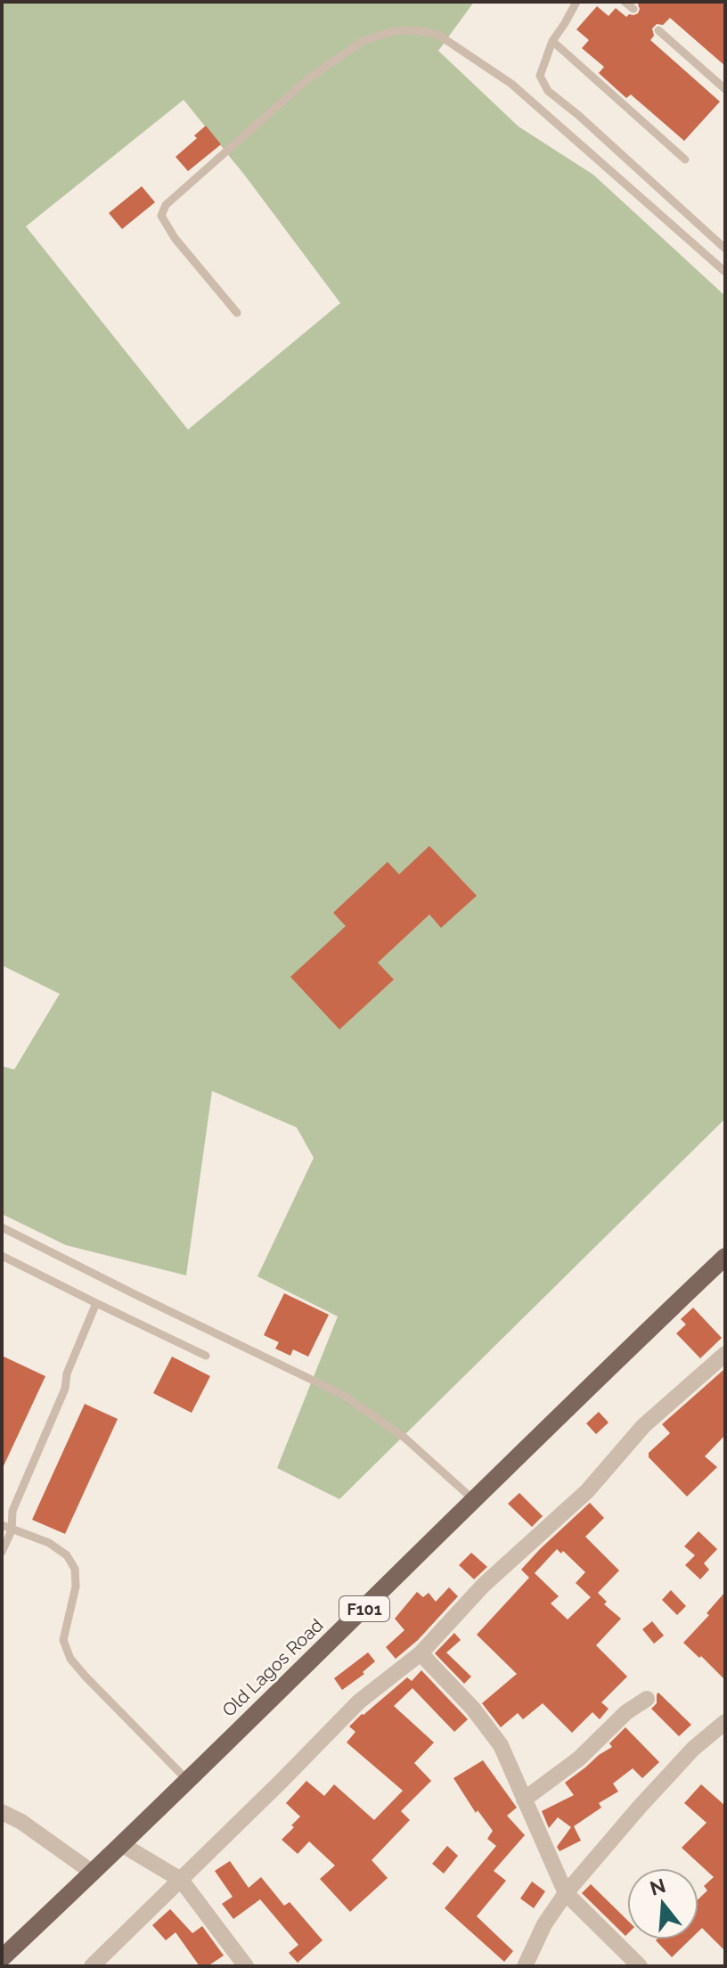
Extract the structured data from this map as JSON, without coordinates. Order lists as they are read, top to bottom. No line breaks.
{"streets":{"main road":["F101","Old Lagos Road"]},"north":"top"}
